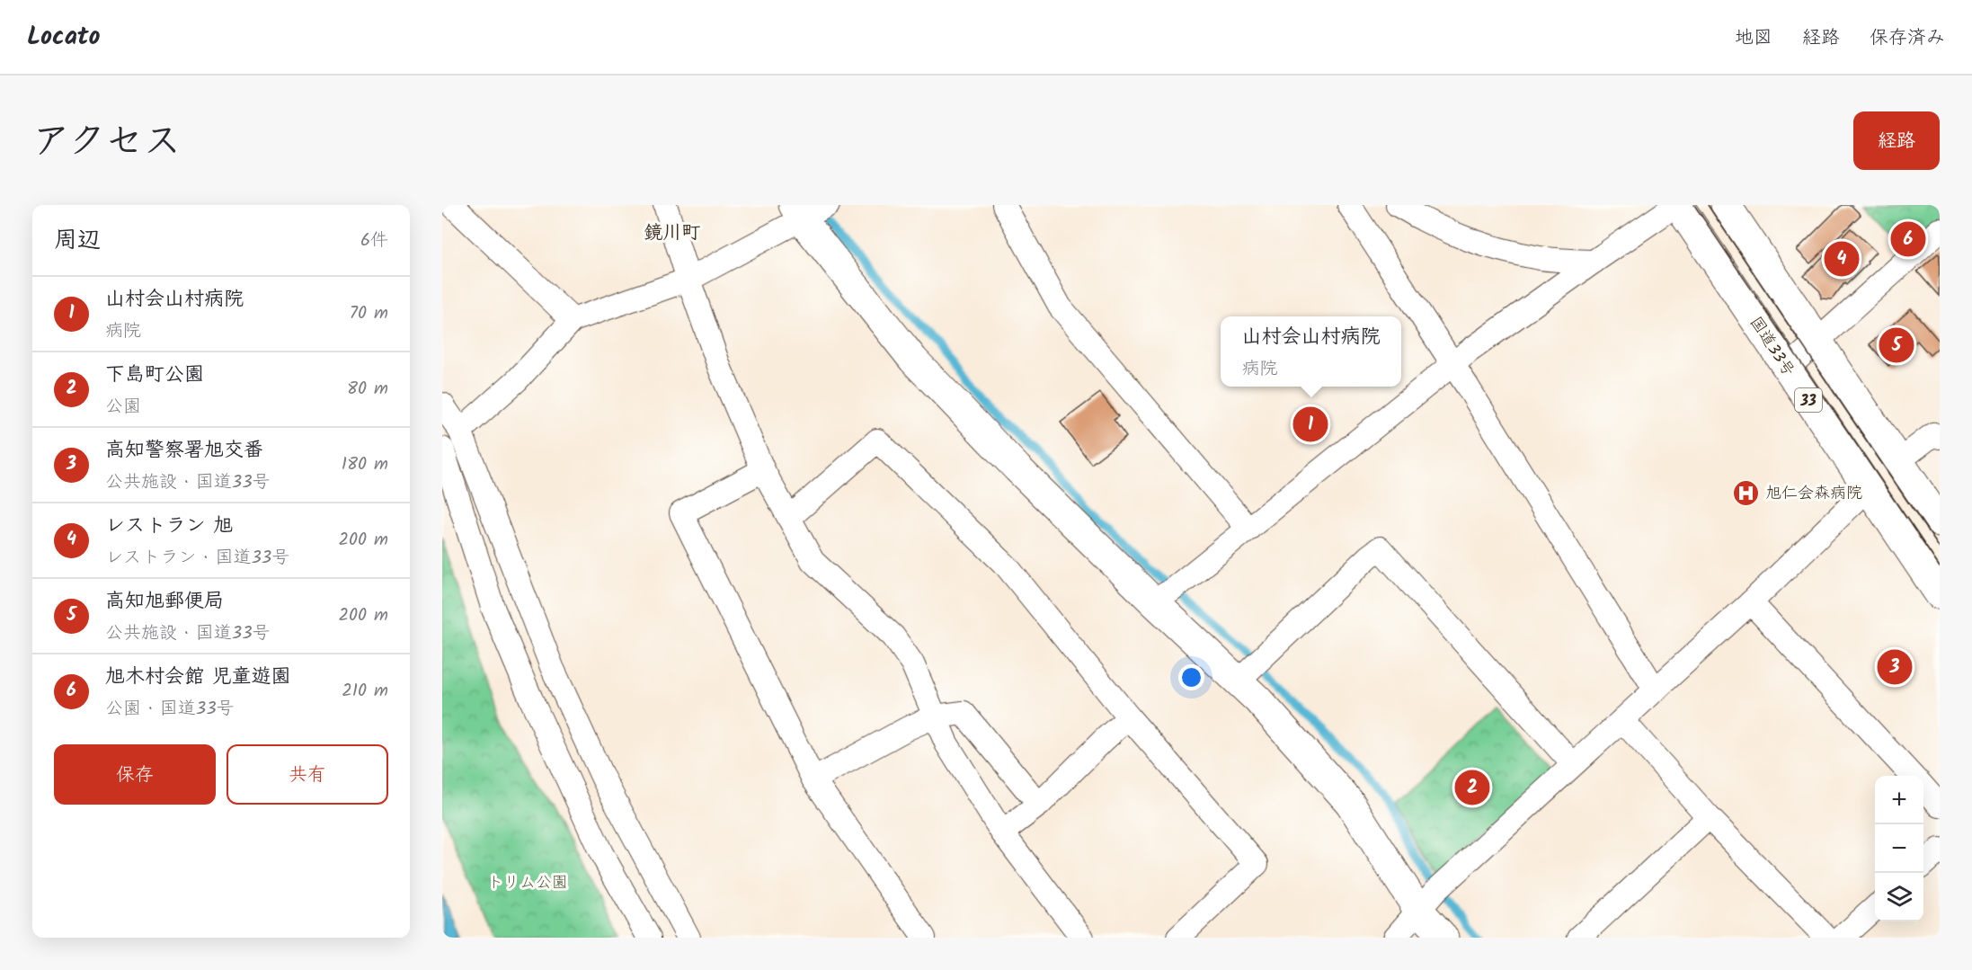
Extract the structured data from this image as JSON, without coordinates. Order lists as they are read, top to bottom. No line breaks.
{"streets":{"main road":["国道33号","33"]},"districts":["鏡川町"],"parks":["トリム公園"],"places":{"hospital":["旭仁会森病院"]},"page":{"header":"Locato","nav":["地図","経路","保存済み"],"title":"アクセス","buttons":["経路",["保存","共有"]],"heading":["周辺","6件"],"pins":["6","4","5","1","3","2"],"list":[{"mark":"1","name":"山村会山村病院","note":"病院","value":"70 m"},{"mark":"2","name":"下島町公園","note":"公園","value":"80 m"},{"mark":"3","name":"高知警察署旭交番","note":"公共施設 · 国道33号","value":"180 m"},{"mark":"4","name":"レストラン 旭","note":"レストラン · 国道33号","value":"200 m"},{"mark":"5","name":"高知旭郵便局","note":"公共施設 · 国道33号","value":"200 m"},{"mark":"6","name":"旭木村会館 児童遊園","note":"公園 · 国道33号","value":"210 m"}],"popup":["山村会山村病院","病院"],"map_buttons":["+","−"]}}
